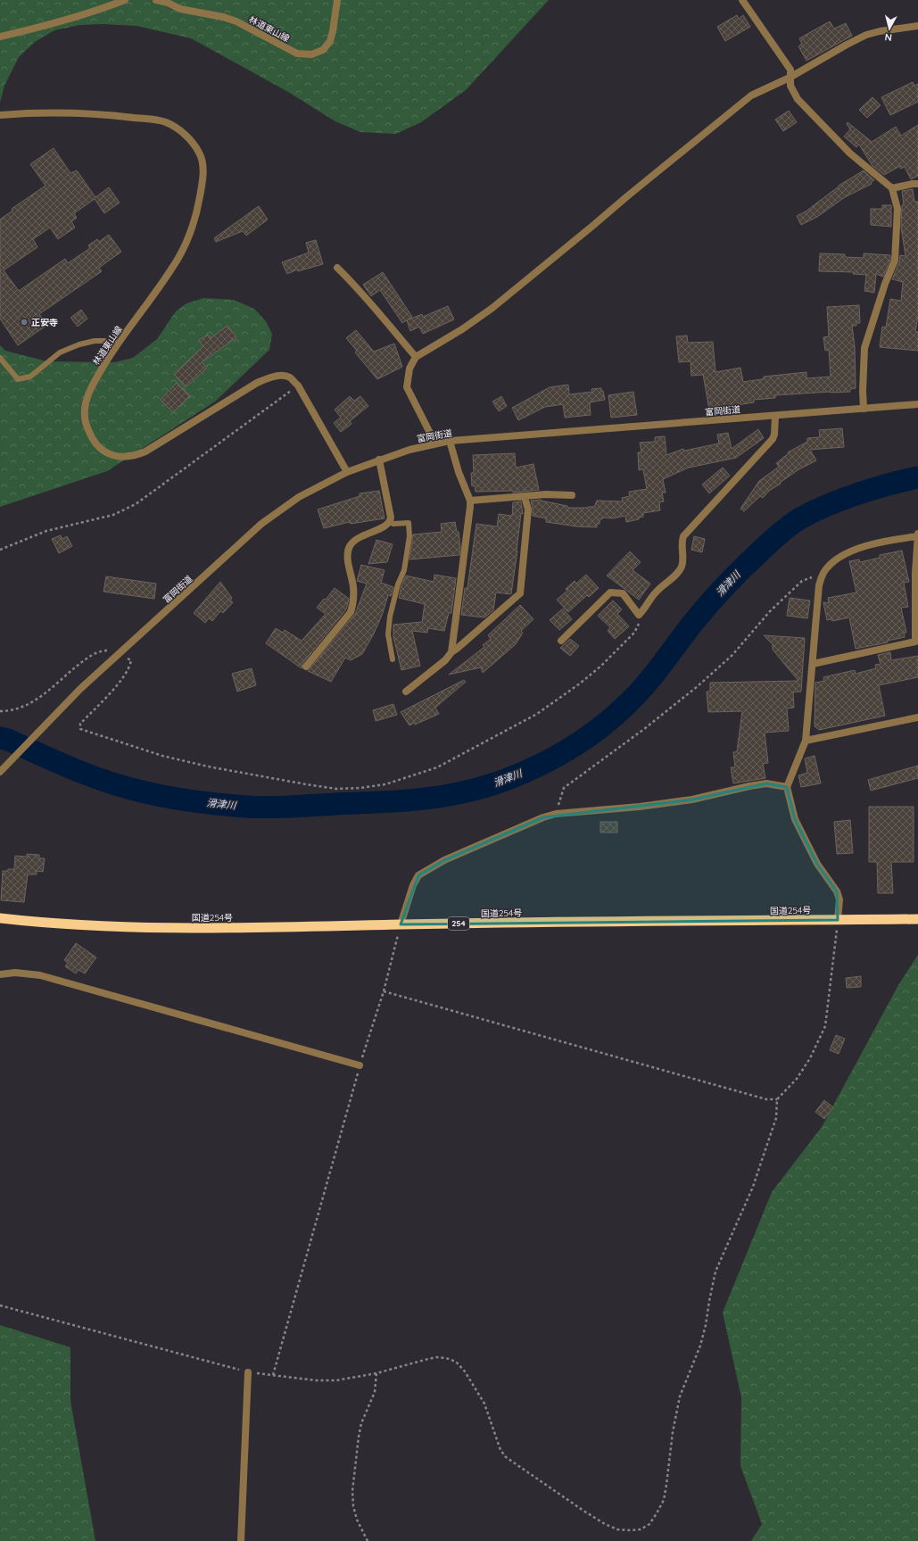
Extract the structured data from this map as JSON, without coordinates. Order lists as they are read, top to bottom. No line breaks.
{"streets":{"highway":["国道254号","254"],"street":["林道東山線","富岡街道"]},"crossings":[["林道東山線","富岡街道"]],"water":["滑津川"],"places":["正安寺"],"north":"bottom"}
